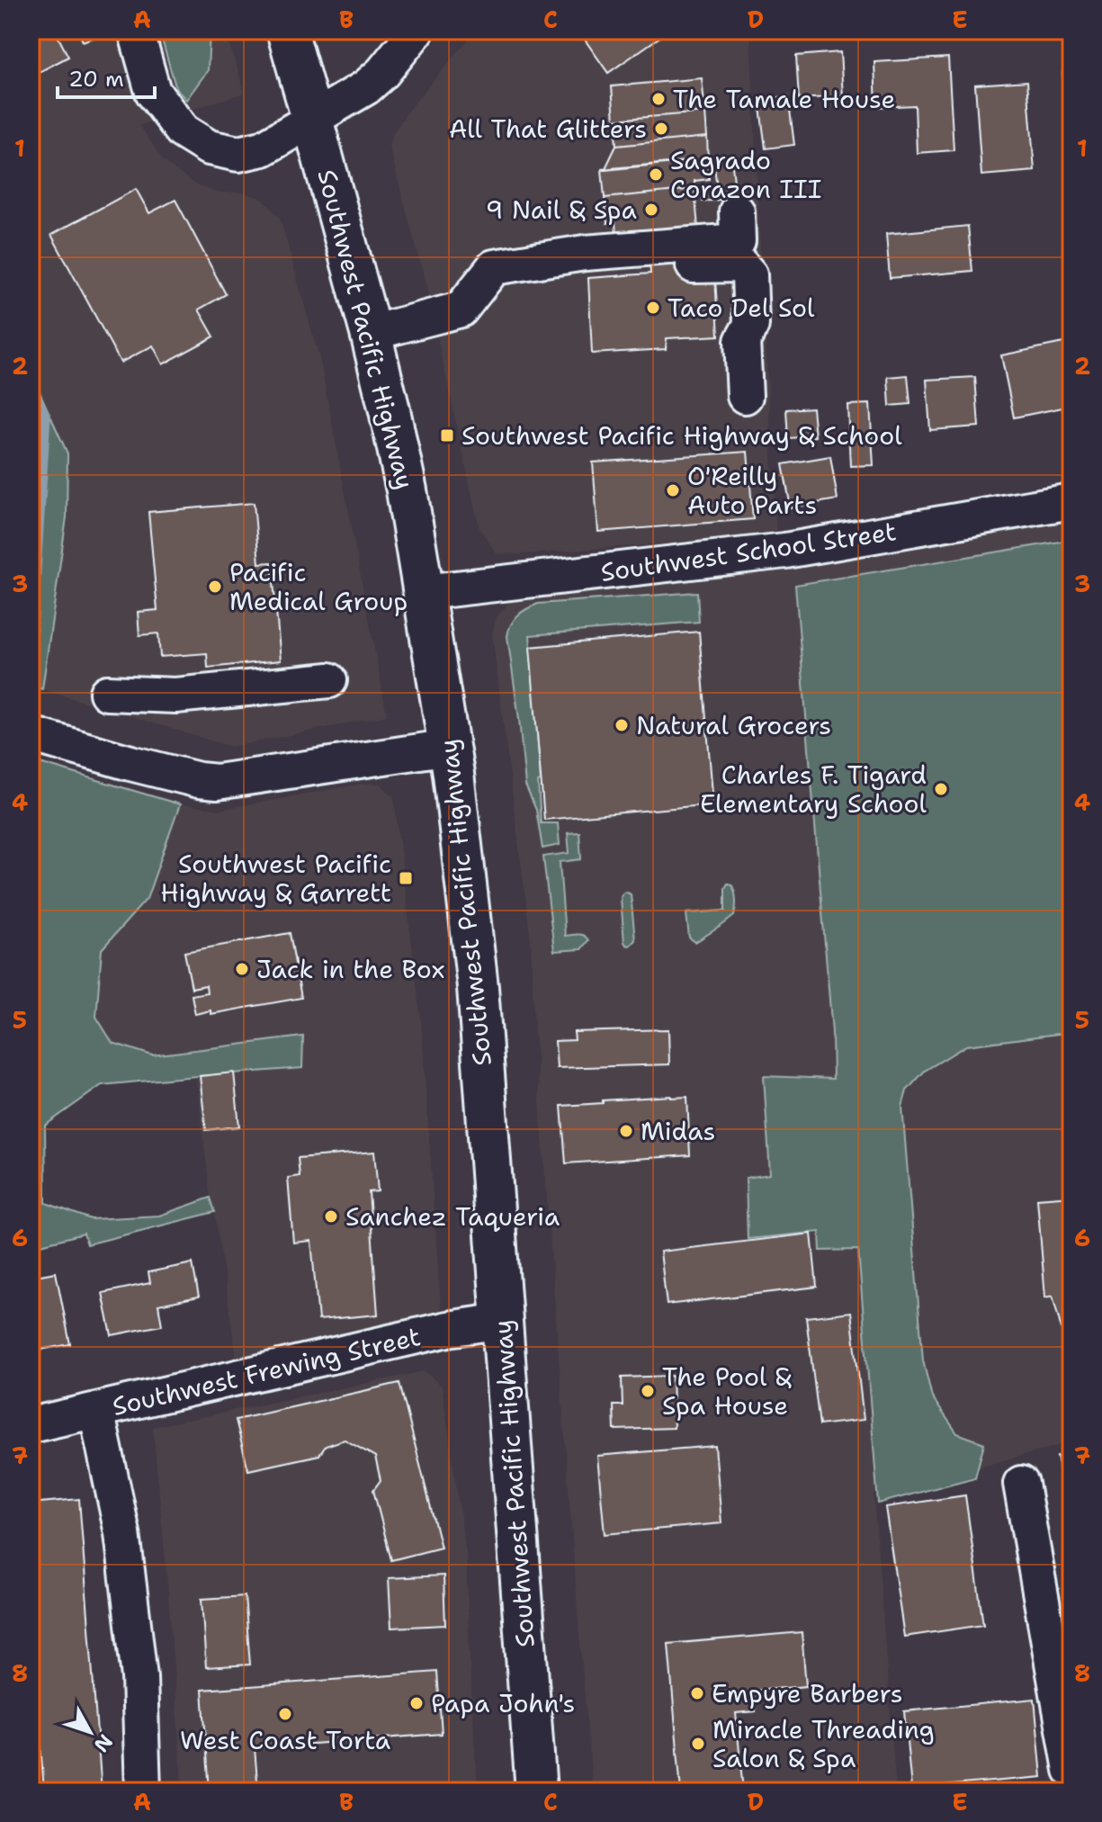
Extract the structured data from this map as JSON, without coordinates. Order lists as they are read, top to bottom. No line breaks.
{"streets":{"highway":["Southwest Pacific Highway"],"street":["Southwest School Street","Southwest Frewing Street"]},"crossings":[["Southwest Pacific Highway","Southwest School Street"],["Southwest Pacific Highway","Southwest Frewing Street"]],"places":{"other":["The Tamale House","All That Glitters","Sagrado Corazon III","9 Nail & Spa","Taco Del Sol","O'Reilly Auto Parts","Pacific Medical Group","Natural Grocers","Charles F. Tigard Elementary School","Jack in the Box","Midas","Sanchez Taqueria","The Pool & Spa House","Empyre Barbers","Papa John's","West Coast Torta","Miracle Threading Salon & Spa"],"transit":["Southwest Pacific Highway & School","Southwest Pacific Highway & Garrett"]},"scale_bar":"20 m","north":"bottom right","grid":{"columns":["A","B","C","D","E"],"rows":["1","2","3","4","5","6","7","8"]}}
